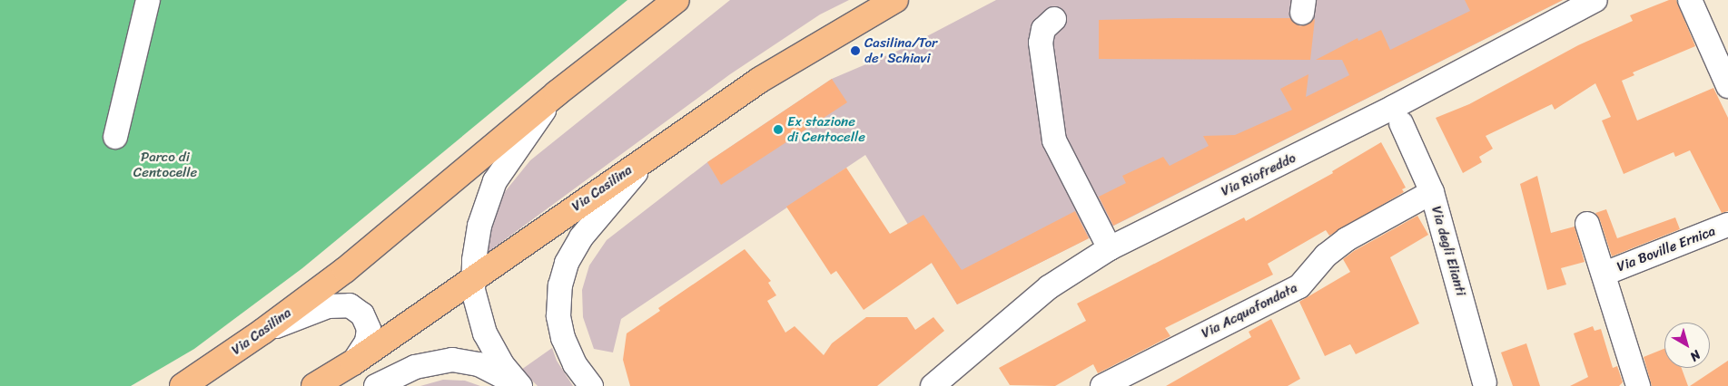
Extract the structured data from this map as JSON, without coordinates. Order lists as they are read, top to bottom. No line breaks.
{"streets":{"main road":["Via Casilina"],"street":["Via Riofreddo","Via Boville Ernica","Via degli Elianti","Via Acquafondata"]},"crossings":[["Via degli Elianti","Via Acquafondata"]],"parks":["Parco di Centocelle"],"places":["Casilina/Tor de' Schiavi","Ex stazione di Centocelle"],"north":"bottom right"}
